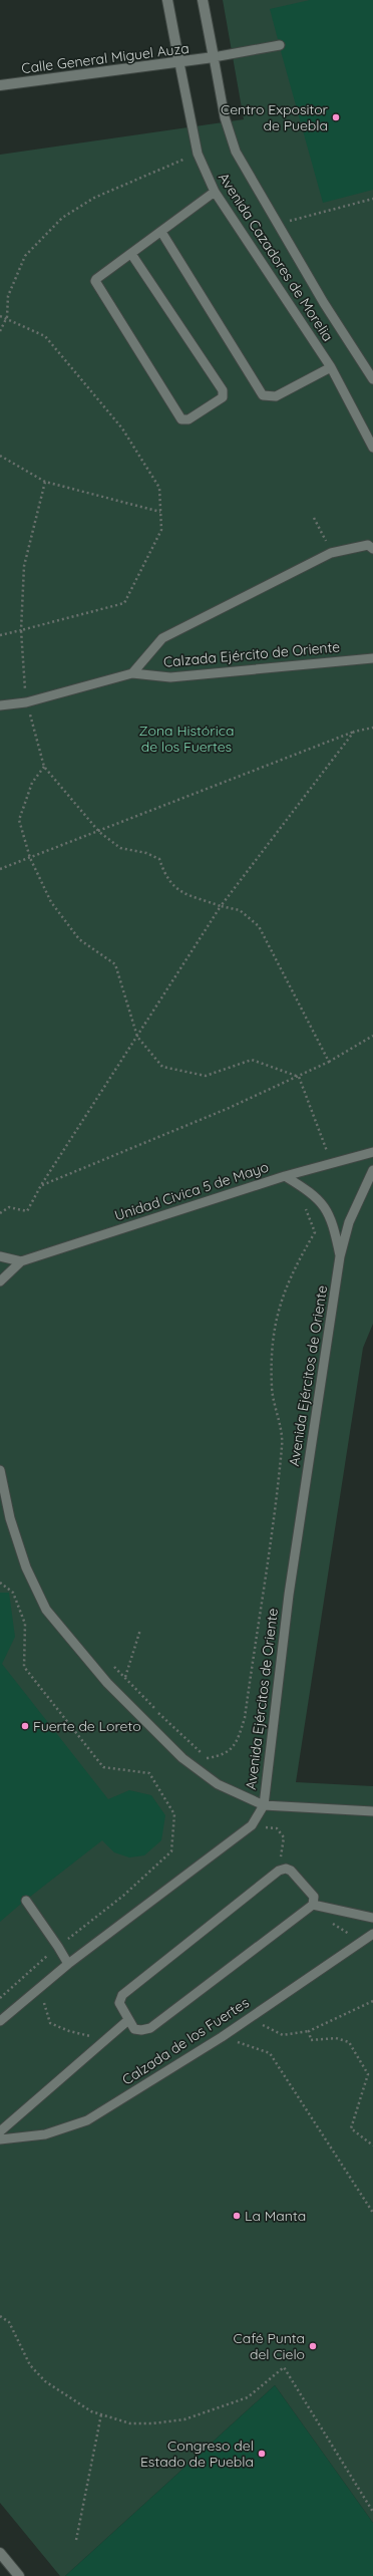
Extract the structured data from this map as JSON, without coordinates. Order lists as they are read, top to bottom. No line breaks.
{"streets":{"street":["Calle General Miguel Auza","Avenida Cazadores de Morelia"],"lane":["Calzada Ejército de Oriente","Unidad Civica 5 de Mayo","Avenida Ejércitos de Oriente","Calzada de los Fuertes"]},"crossings":[["Calle General Miguel Auza","Avenida Cazadores de Morelia"],["Unidad Civica 5 de Mayo","Avenida Ejércitos de Oriente"]],"parks":["Zona Histórica de los Fuertes"],"places":["Centro Expositor de Puebla","Fuerte de Loreto","La Manta","Café Punta del Cielo","Congreso del Estado de Puebla"]}
